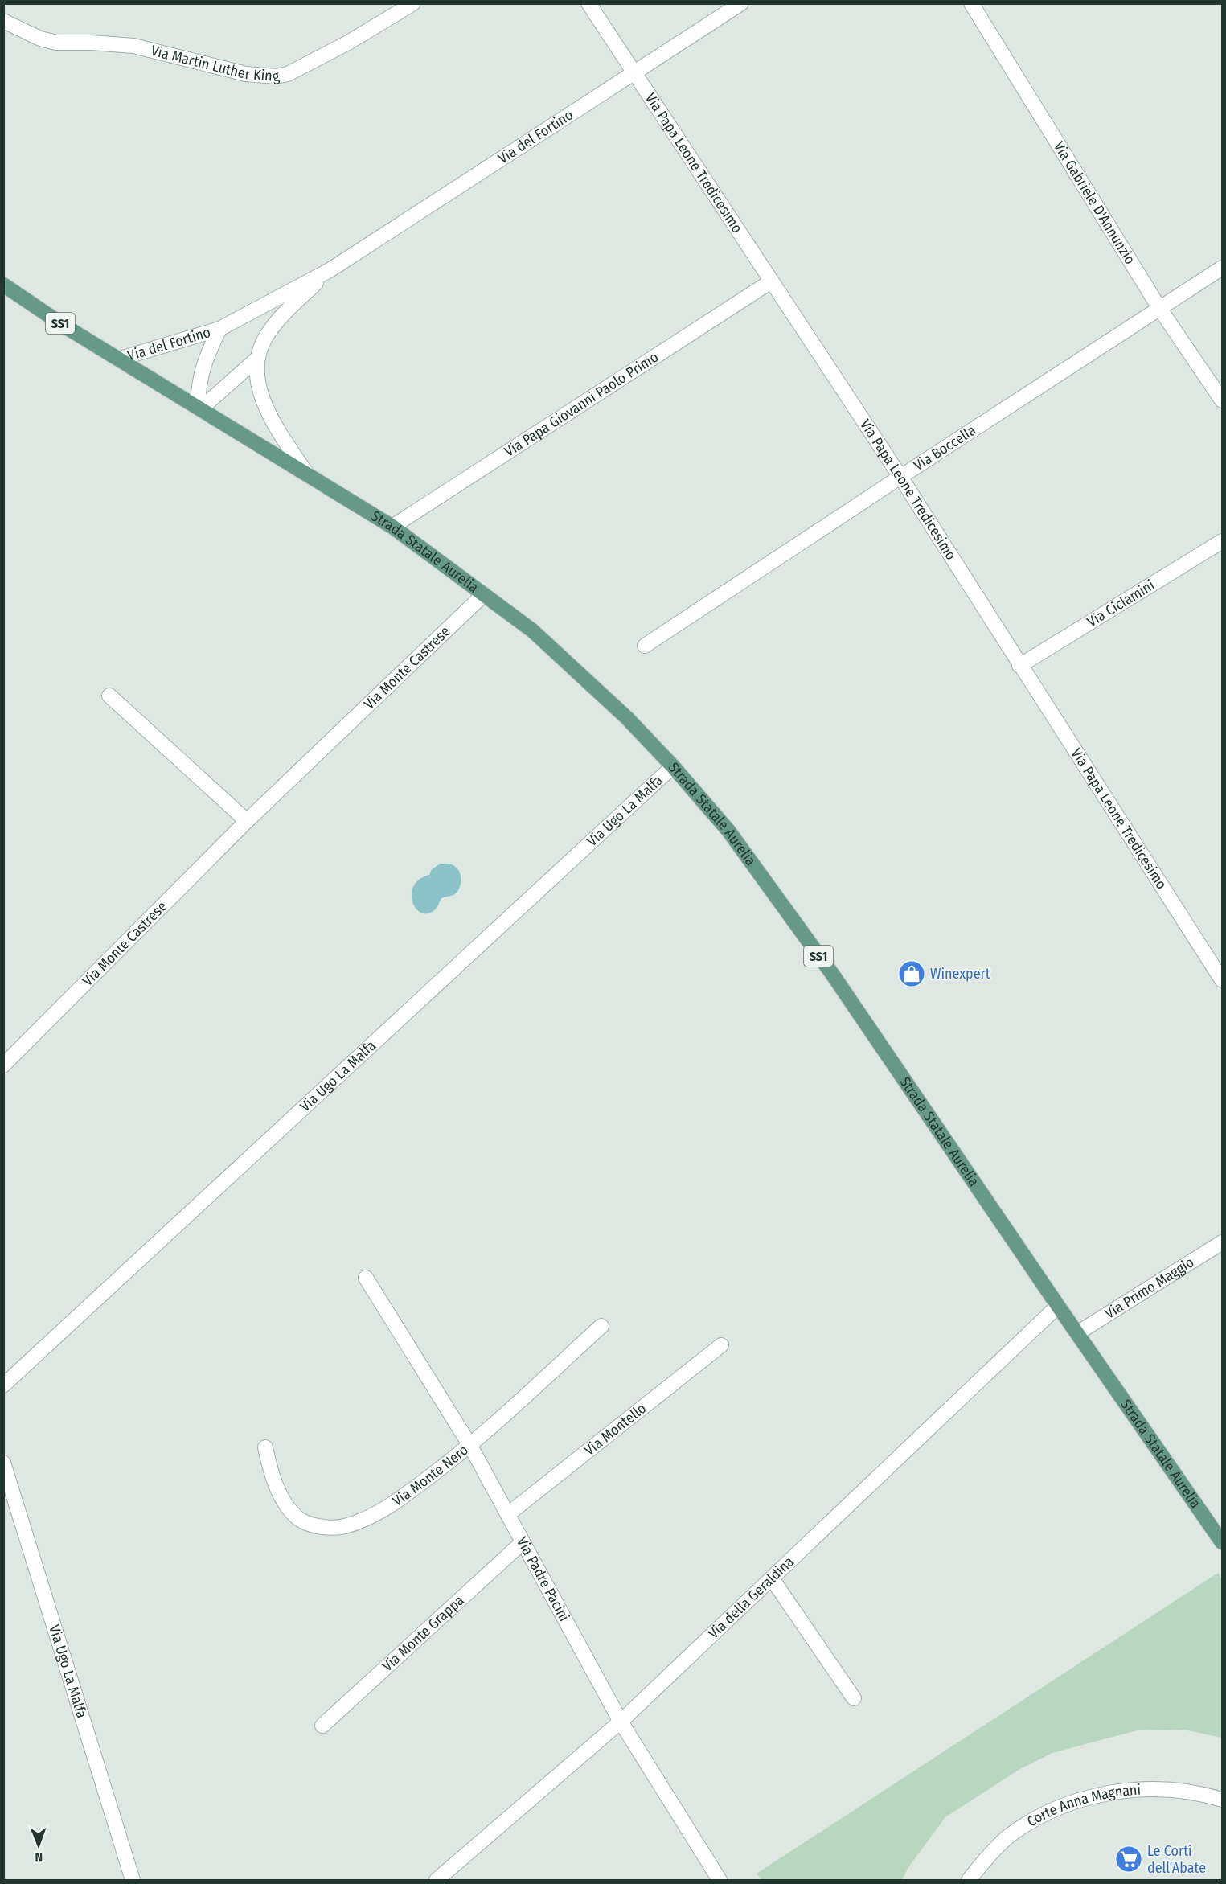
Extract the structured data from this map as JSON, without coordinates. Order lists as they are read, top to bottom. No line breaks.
{"streets":{"main road":["SS1","Strada Statale Aurelia"],"street":["Via Martin Luther King","Via del Fortino","Via Papa Leone Tredicesimo","Via Gabriele D'Annunzio","Via Papa Giovanni Paolo Primo","Via Boccella","Via Ciclamini","Via Monte Castrese","Via Ugo La Malfa","Via Primo Maggio","Via Montello","Via Monte Nero","Via Padre Pacini","Via della Geraldina","Via Monte Grappa","Corte Anna Magnani"]},"crossings":[["Via del Fortino","Via Papa Leone Tredicesimo"],["Via del Fortino","Strada Statale Aurelia"],["Via Papa Leone Tredicesimo","Via Papa Giovanni Paolo Primo"],["Via Papa Leone Tredicesimo","Via Boccella"],["Via Papa Leone Tredicesimo","Via Ciclamini"],["Via Gabriele D'Annunzio","Via Boccella"],["Via Papa Giovanni Paolo Primo","Strada Statale Aurelia"],["Strada Statale Aurelia","Via Monte Castrese"],["Strada Statale Aurelia","Via Ugo La Malfa"],["Strada Statale Aurelia","Via Primo Maggio"],["Strada Statale Aurelia","Via della Geraldina"],["Via Montello","Via Padre Pacini"],["Via Monte Nero","Via Padre Pacini"],["Via Padre Pacini","Via della Geraldina"],["Via Padre Pacini","Via Monte Grappa"]],"places":{"shop":["Winexpert"],"supermarket":["Le Corti dell'Abate"]},"north":"bottom"}
